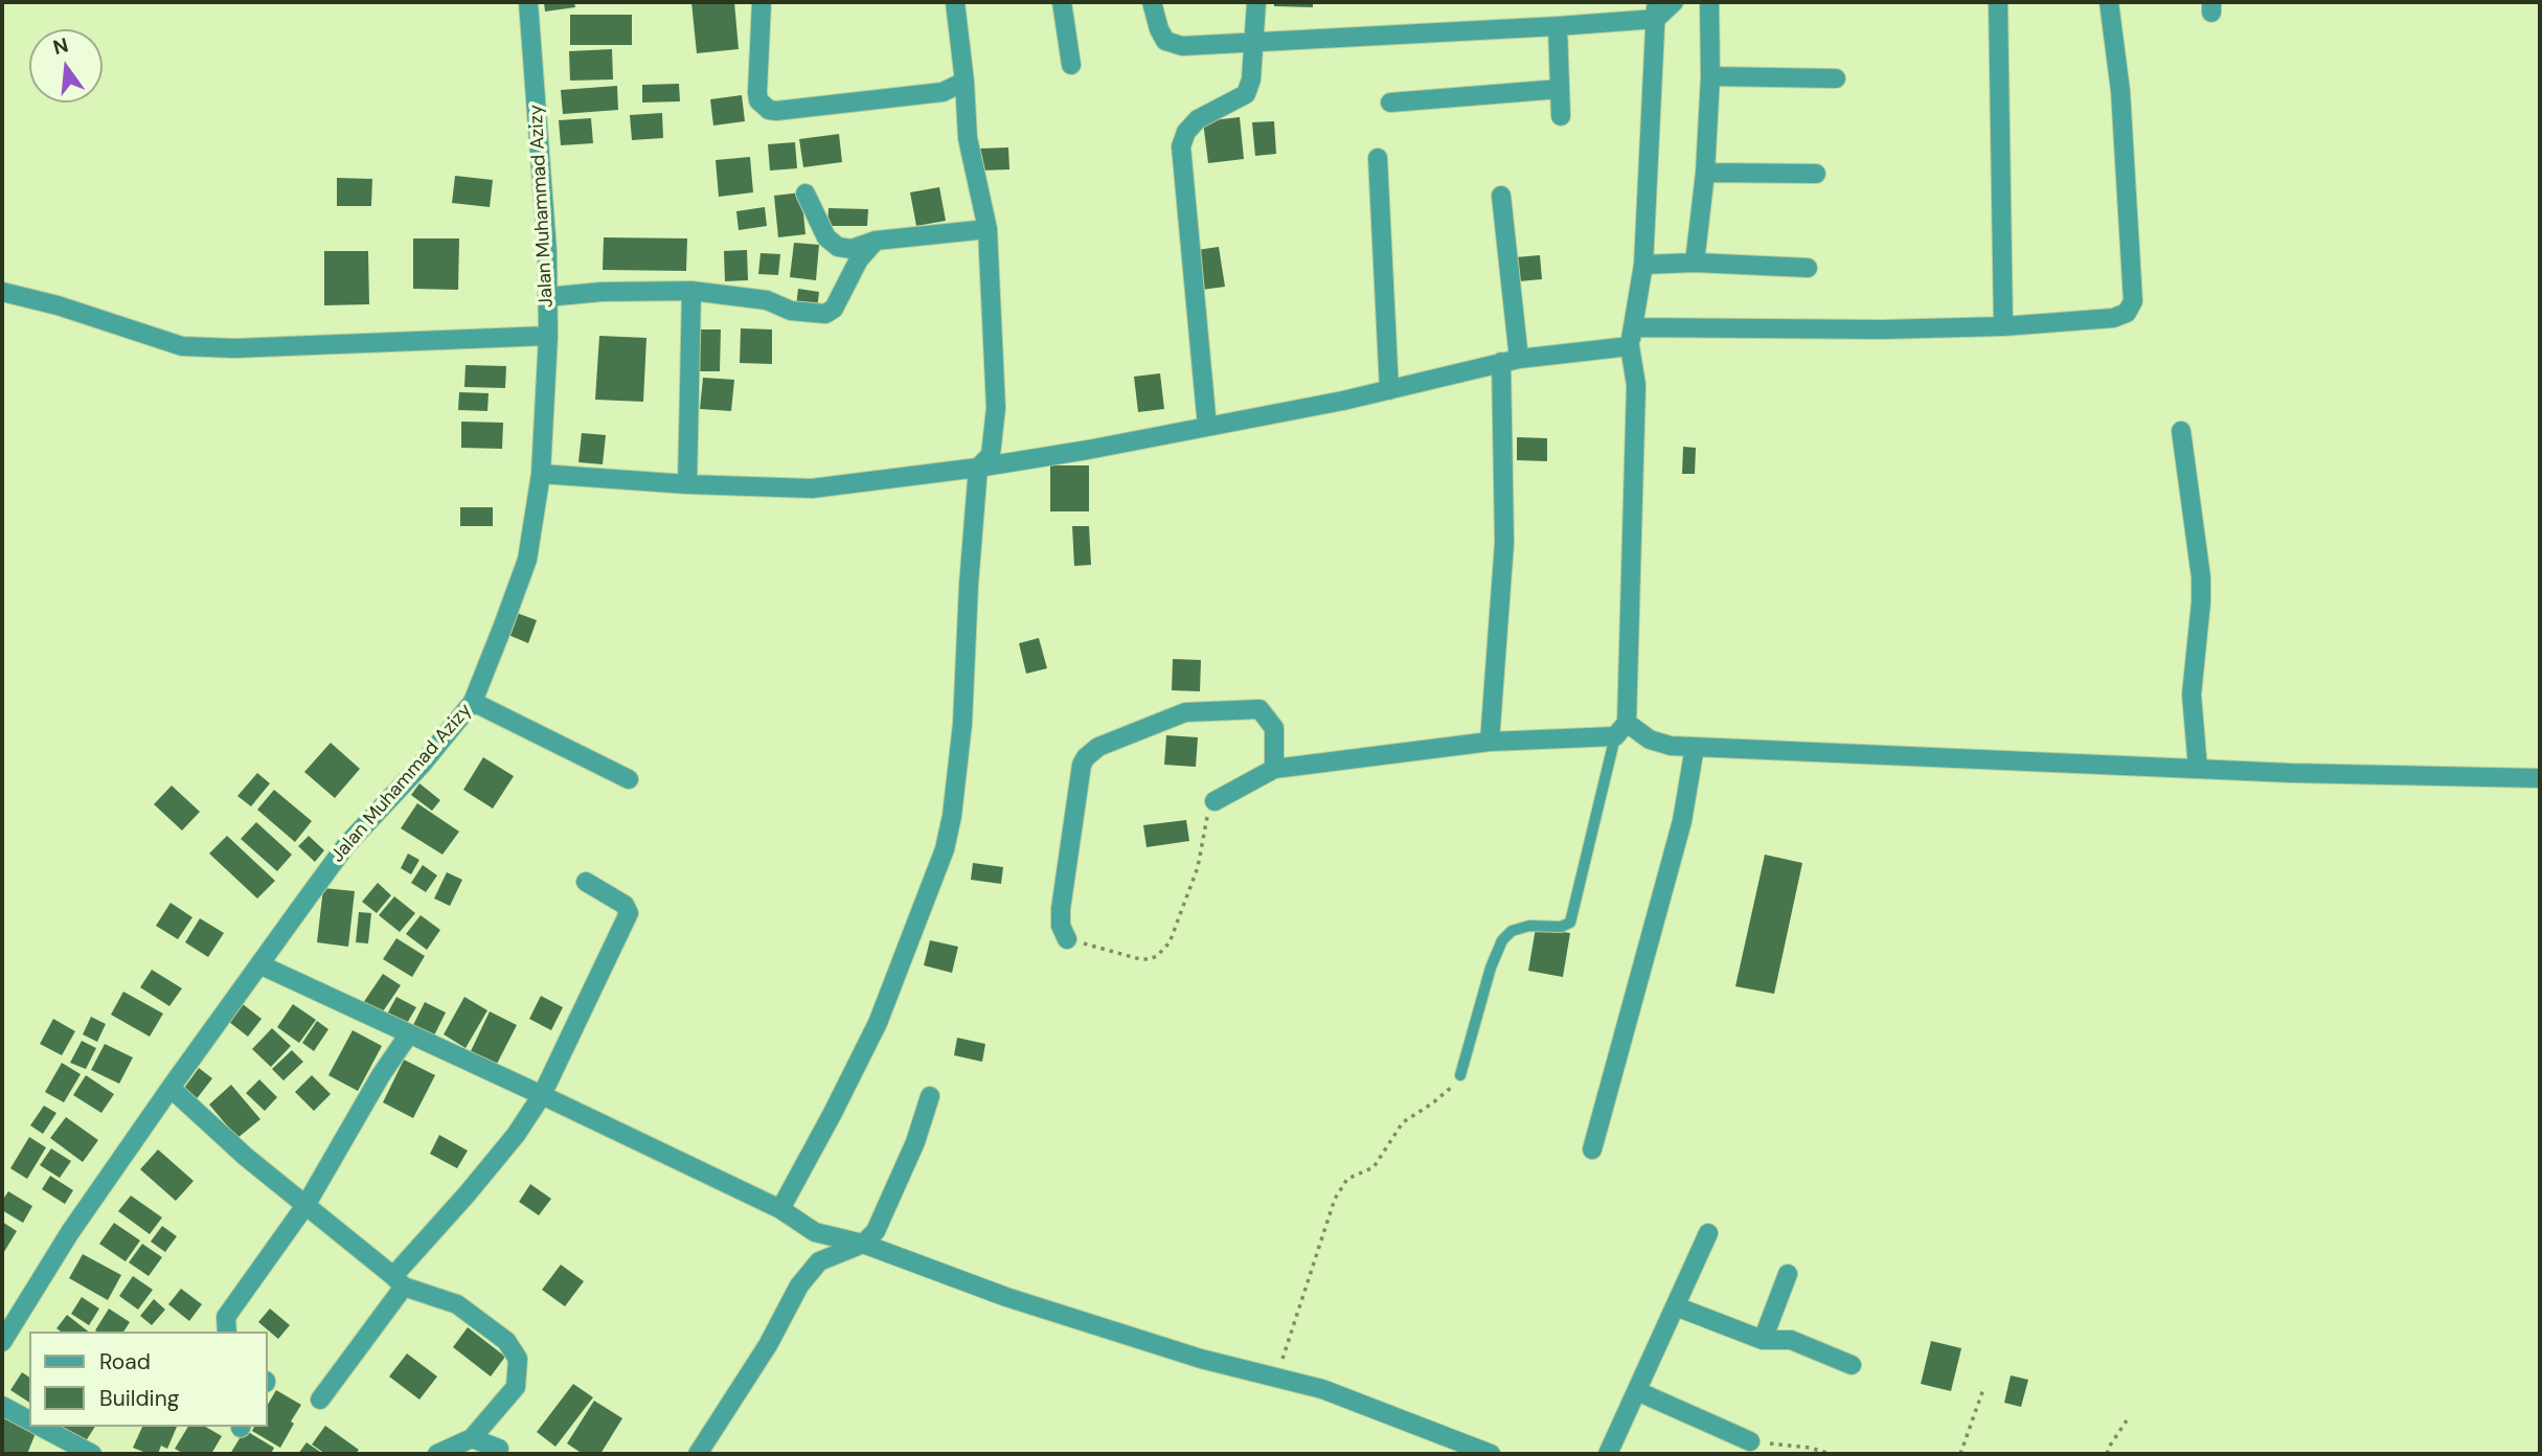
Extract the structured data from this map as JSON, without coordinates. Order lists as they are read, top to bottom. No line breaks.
{"streets":{"street":["Jalan Muhammad Azizy"]},"legend":["Road","Building"],"north":"top"}
